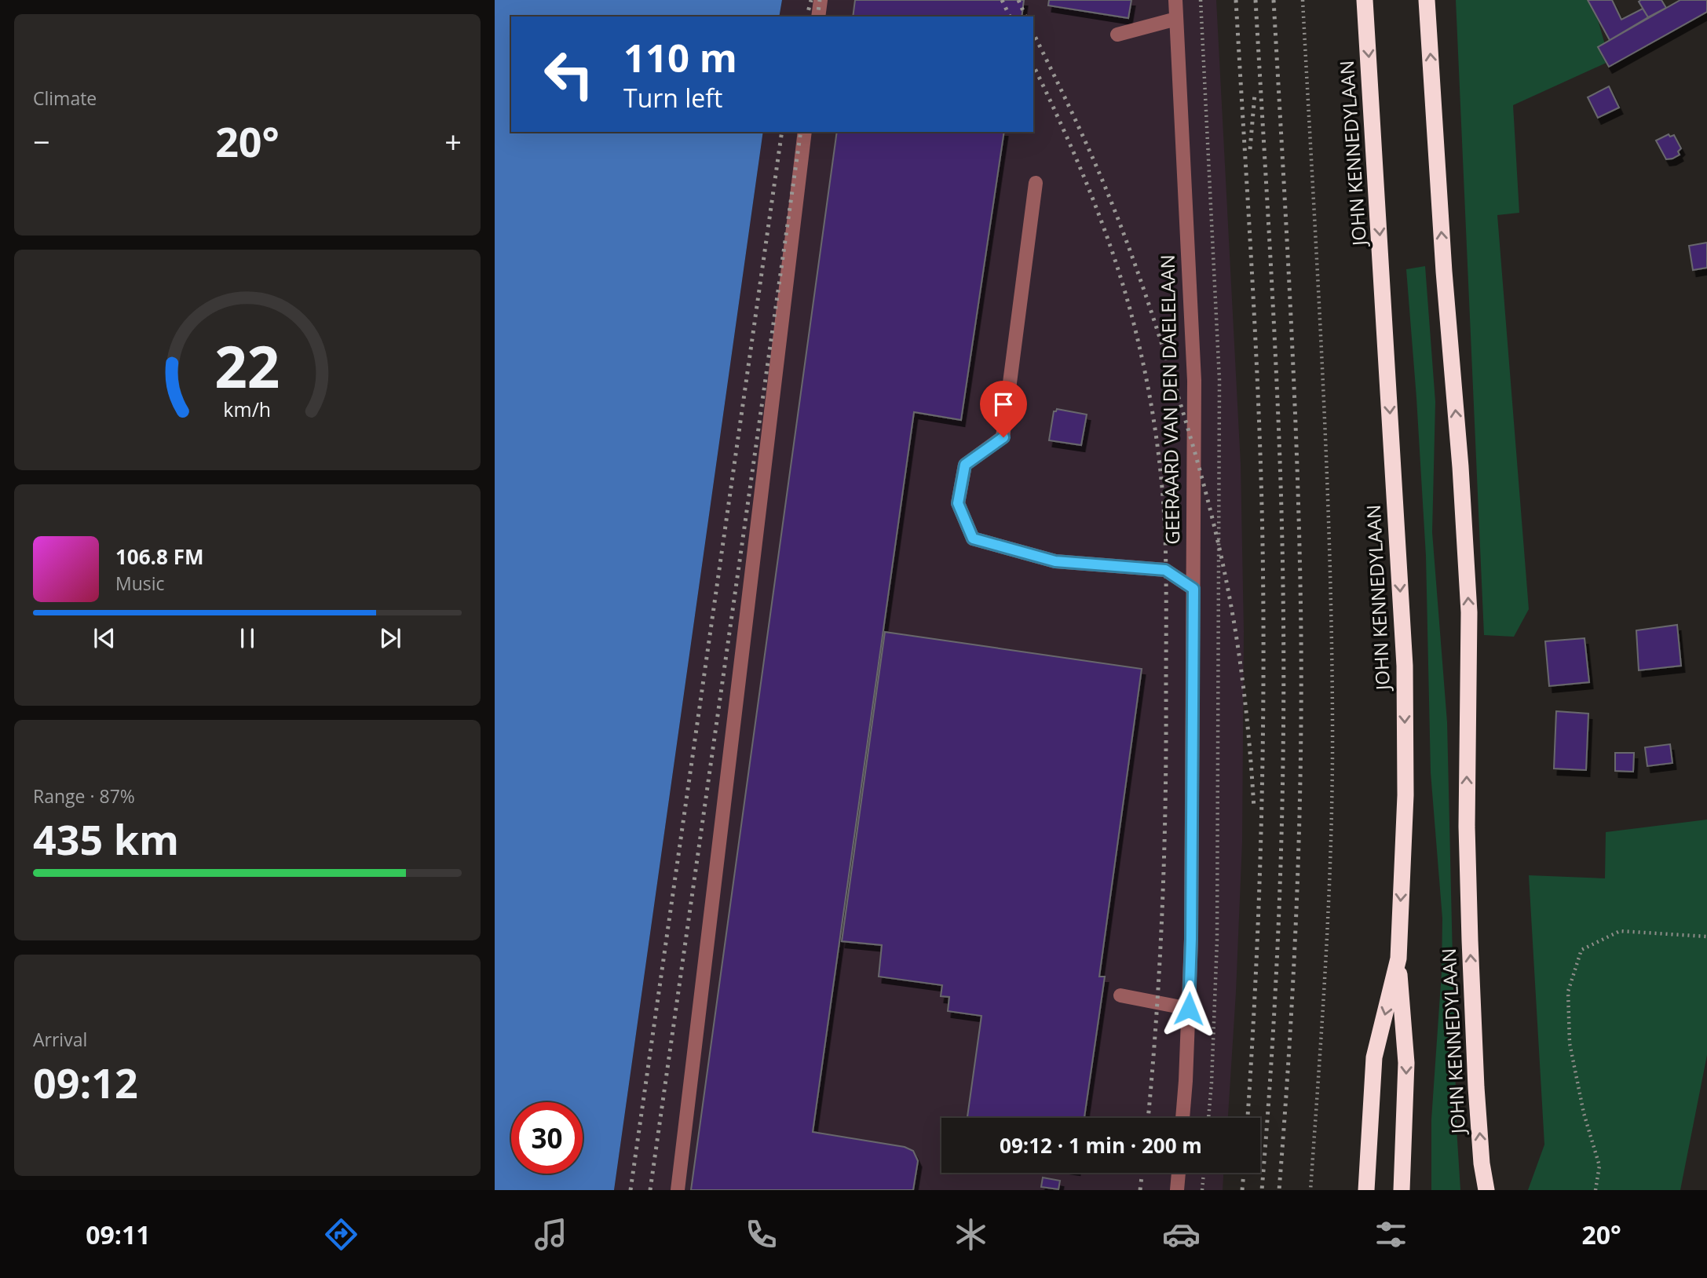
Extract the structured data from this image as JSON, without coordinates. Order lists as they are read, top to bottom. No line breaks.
{"streets":{"highway":["JOHN KENNEDYLAAN"],"street":["GEERAARD VAN DEN DAELELAAN"]},"page":{"tile":["Climate",["Range · 87%","435 km"],["Arrival","09:12"]],"turn":["110 m","Turn left"],"heat":["−","20°","+"],"song":["106.8 FM","Music"],"limit":"30","trip":"09:12 · 1 min · 200 m","tabs":["09:11","20°"],"gauge":["22","km/h"]}}
